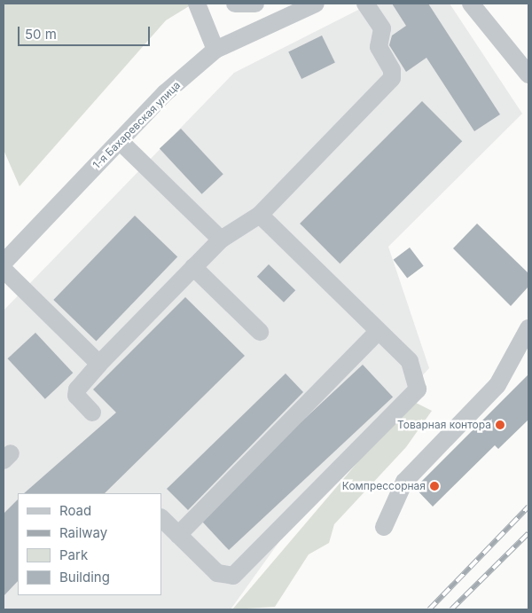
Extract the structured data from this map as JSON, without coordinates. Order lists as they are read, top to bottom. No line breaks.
{"streets":{"street":["1-я Бахаревская улица"]},"places":["Товарная контора","Компрессорная"],"legend":["Road","Railway","Park","Building"],"scale_bar":"50 m"}
